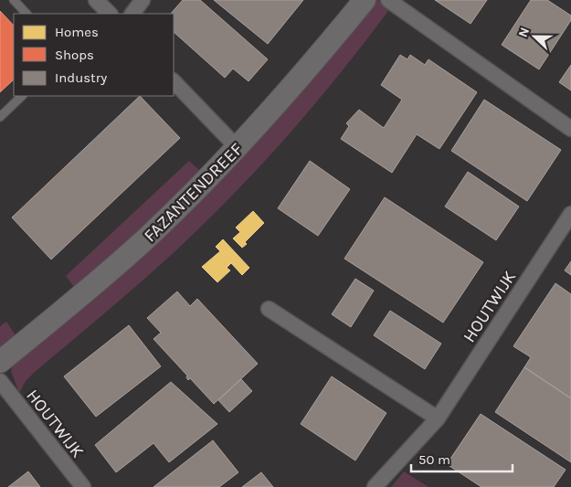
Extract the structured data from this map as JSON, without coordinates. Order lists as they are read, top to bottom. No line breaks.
{"streets":{"street":["FAZANTENDREEF","HOUTWIJK"]},"legend":["Homes","Shops","Industry"],"scale_bar":"50 m","north":"left"}
